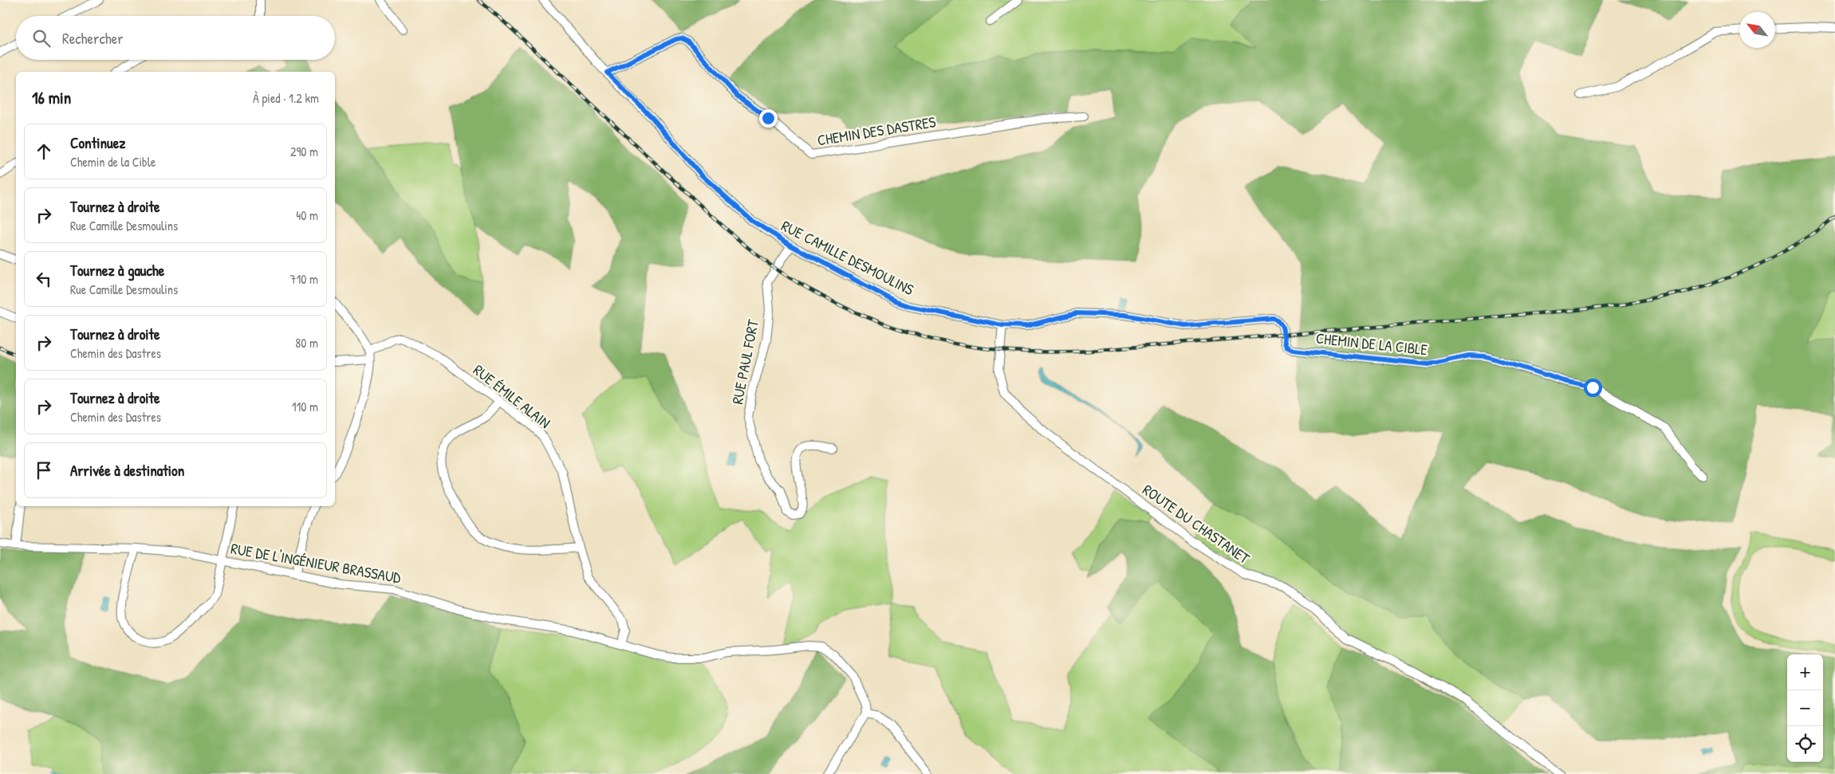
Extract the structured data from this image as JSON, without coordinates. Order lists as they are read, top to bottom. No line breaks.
{"streets":{"street":["CHEMIN DES DASTRES","RUE CAMILLE DESMOULINS","CHEMIN DE LA CIBLE","RUE PAUL FORT","RUE ÉMILE ALAIN","ROUTE DU CHASTANET","RUE DE L'INGÉNIEUR BRASSAUD"]},"crossings":[["CHEMIN DES DASTRES","RUE CAMILLE DESMOULINS"],["RUE CAMILLE DESMOULINS","CHEMIN DE LA CIBLE"],["RUE CAMILLE DESMOULINS","RUE PAUL FORT"],["RUE CAMILLE DESMOULINS","ROUTE DU CHASTANET"],["RUE ÉMILE ALAIN","RUE DE L'INGÉNIEUR BRASSAUD"]],"north":"top left","page":{"search":"Rechercher","heading":["16 min","À pied · 1.2 km"],"list":[["Continuez","Chemin de la Cible","290 m"],["Tournez à droite","Rue Camille Desmoulins","40 m"],["Tournez à gauche","Rue Camille Desmoulins","710 m"],["Tournez à droite","Chemin des Dastres","80 m"],["Tournez à droite","Chemin des Dastres","110 m"],"Arrivée à destination"],"map_buttons":["+","−"]}}
